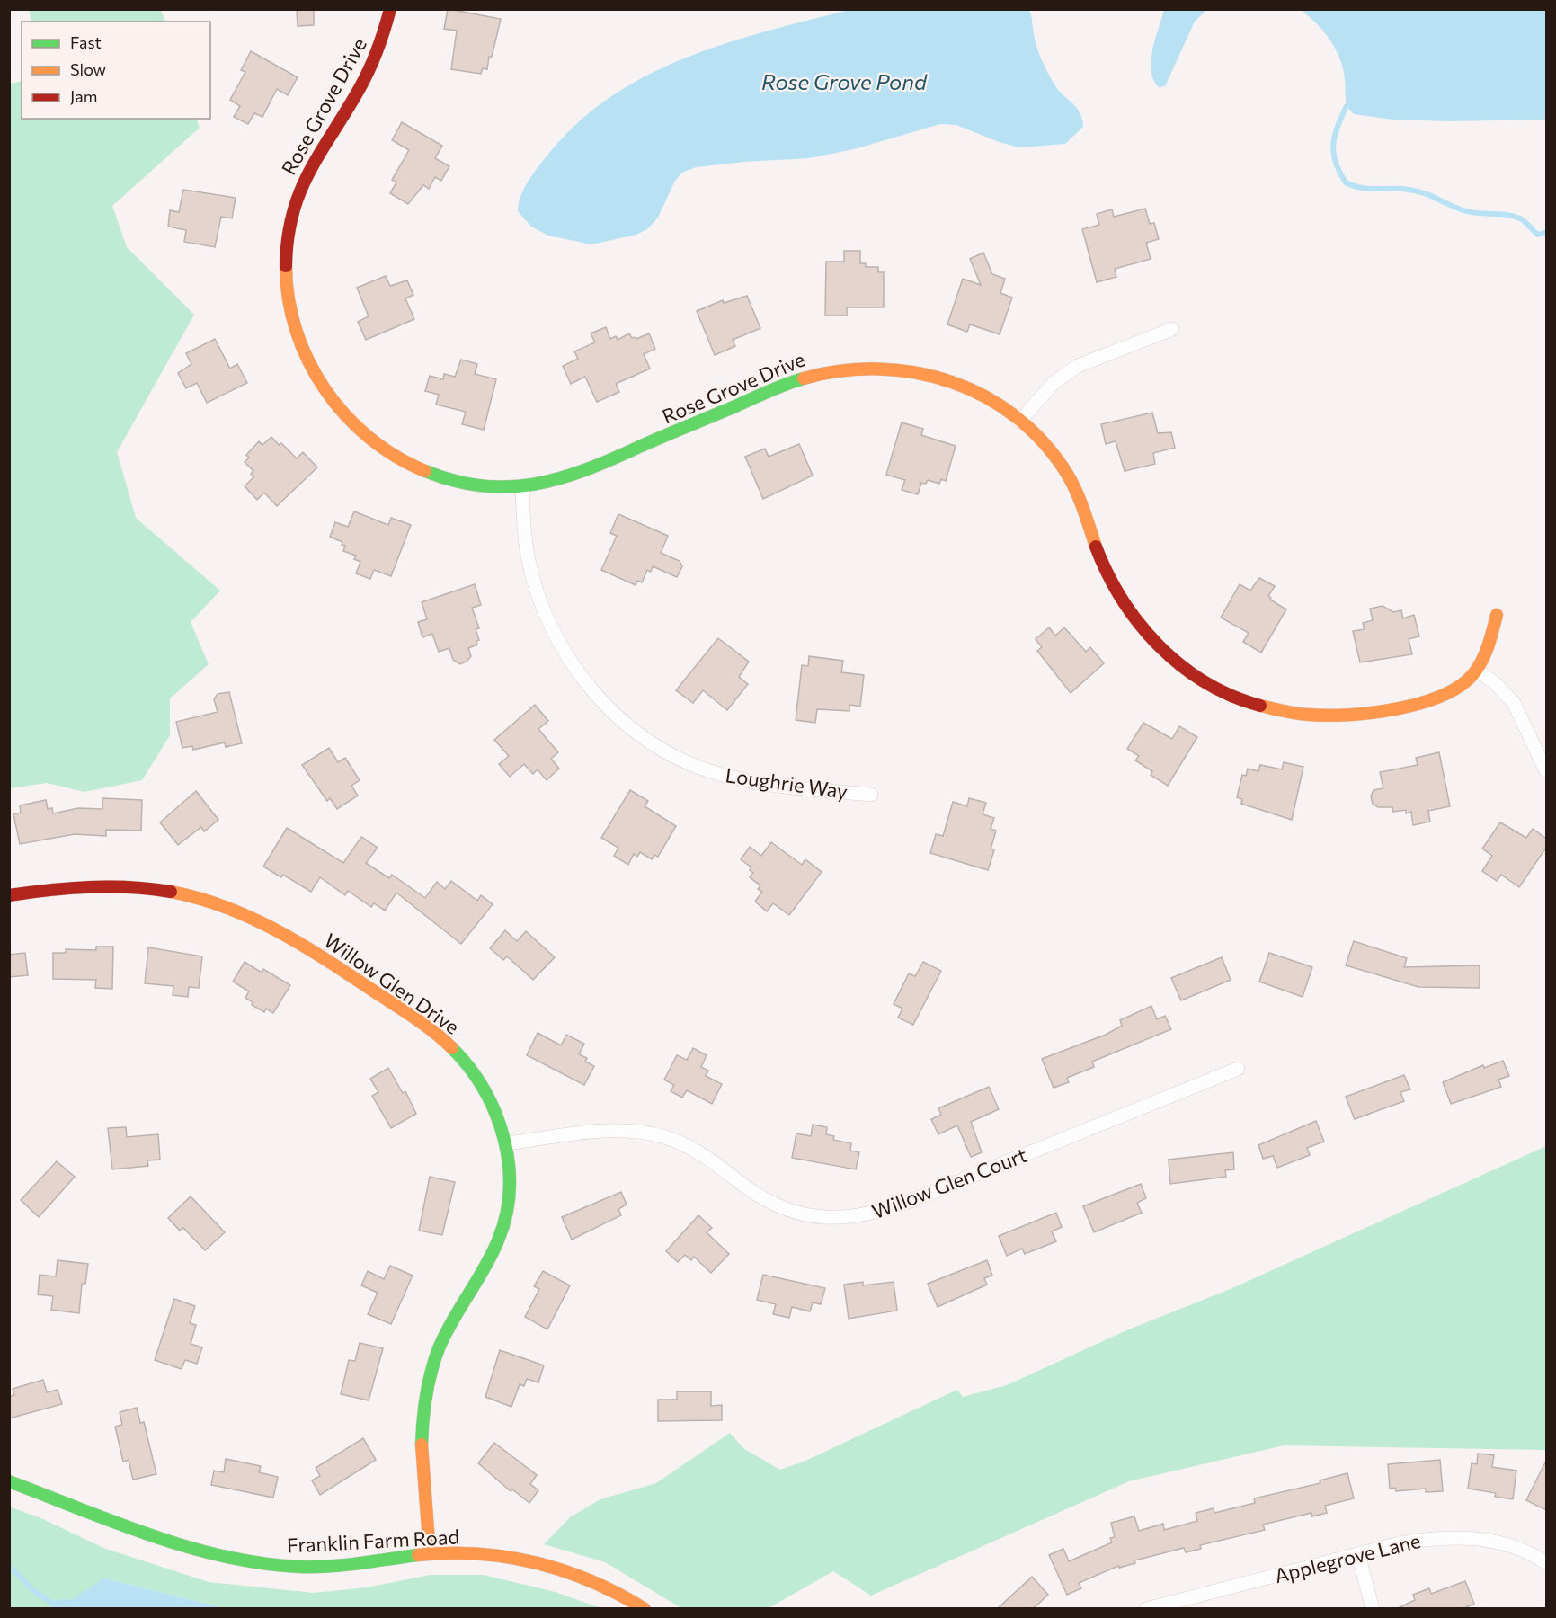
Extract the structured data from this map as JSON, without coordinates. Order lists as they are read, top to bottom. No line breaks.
{"streets":{"street":["Rose Grove Drive","Loughrie Way","Willow Glen Drive","Willow Glen Court","Franklin Farm Road","Applegrove Lane"]},"crossings":[["Rose Grove Drive","Loughrie Way"],["Willow Glen Drive","Willow Glen Court"],["Willow Glen Drive","Franklin Farm Road"]],"water":["Rose Grove Pond"],"legend":["Fast","Slow","Jam"]}
